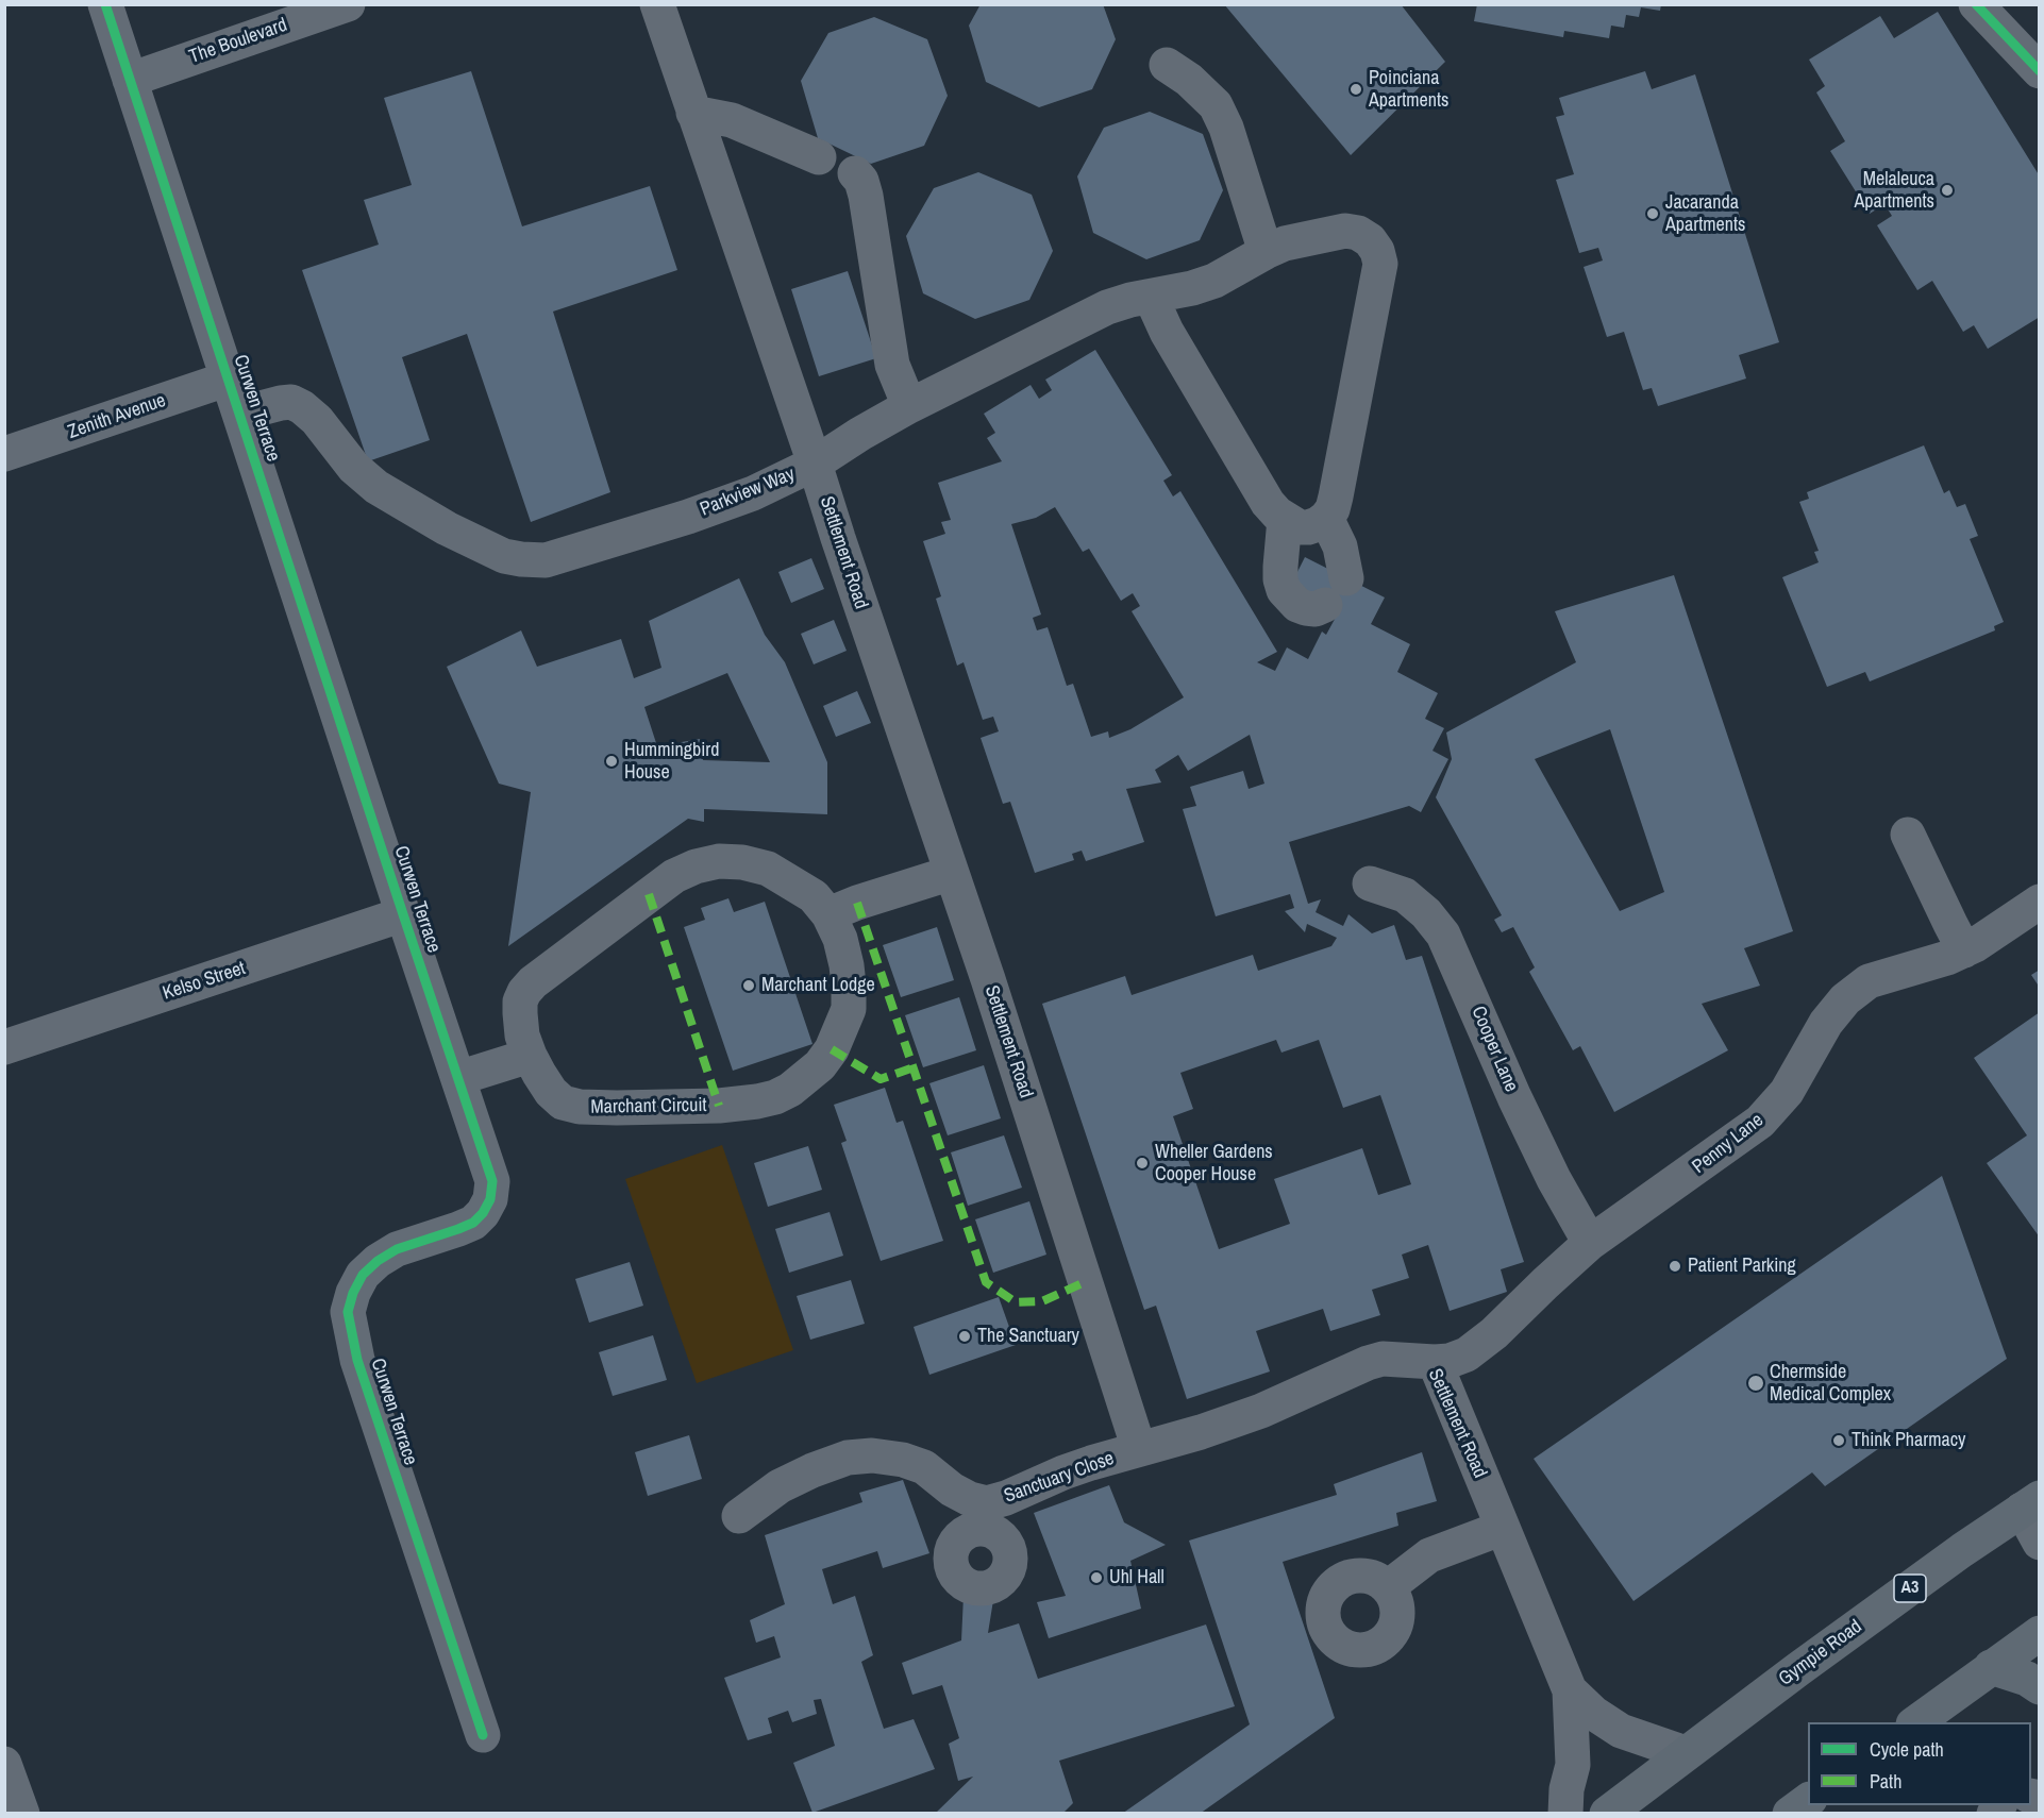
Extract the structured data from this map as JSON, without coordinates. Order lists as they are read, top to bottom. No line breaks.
{"streets":{"highway":["A3","Gympie Road"],"street":["The Boulevard","Curwen Terrace","Zenith Avenue","Parkview Way","Settlement Road","Kelso Street","Cooper Lane","Marchant Circuit","Penny Lane","Sanctuary Close"]},"crossings":[["The Boulevard","Curwen Terrace"],["Curwen Terrace","Zenith Avenue"],["Curwen Terrace","Parkview Way"],["Curwen Terrace","Kelso Street"],["Parkview Way","Settlement Road"],["Settlement Road","Penny Lane"],["Settlement Road","Sanctuary Close"],["Settlement Road","Gympie Road"],["Cooper Lane","Penny Lane"]],"places":["Poinciana Apartments","Melaleuca Apartments","Jacaranda Apartments","Hummingbird House","Marchant Lodge","Wheller Gardens Cooper House","Patient Parking","The Sanctuary","Chermside Medical Complex","Think Pharmacy","Uhl Hall"],"legend":["Cycle path","Path"]}
